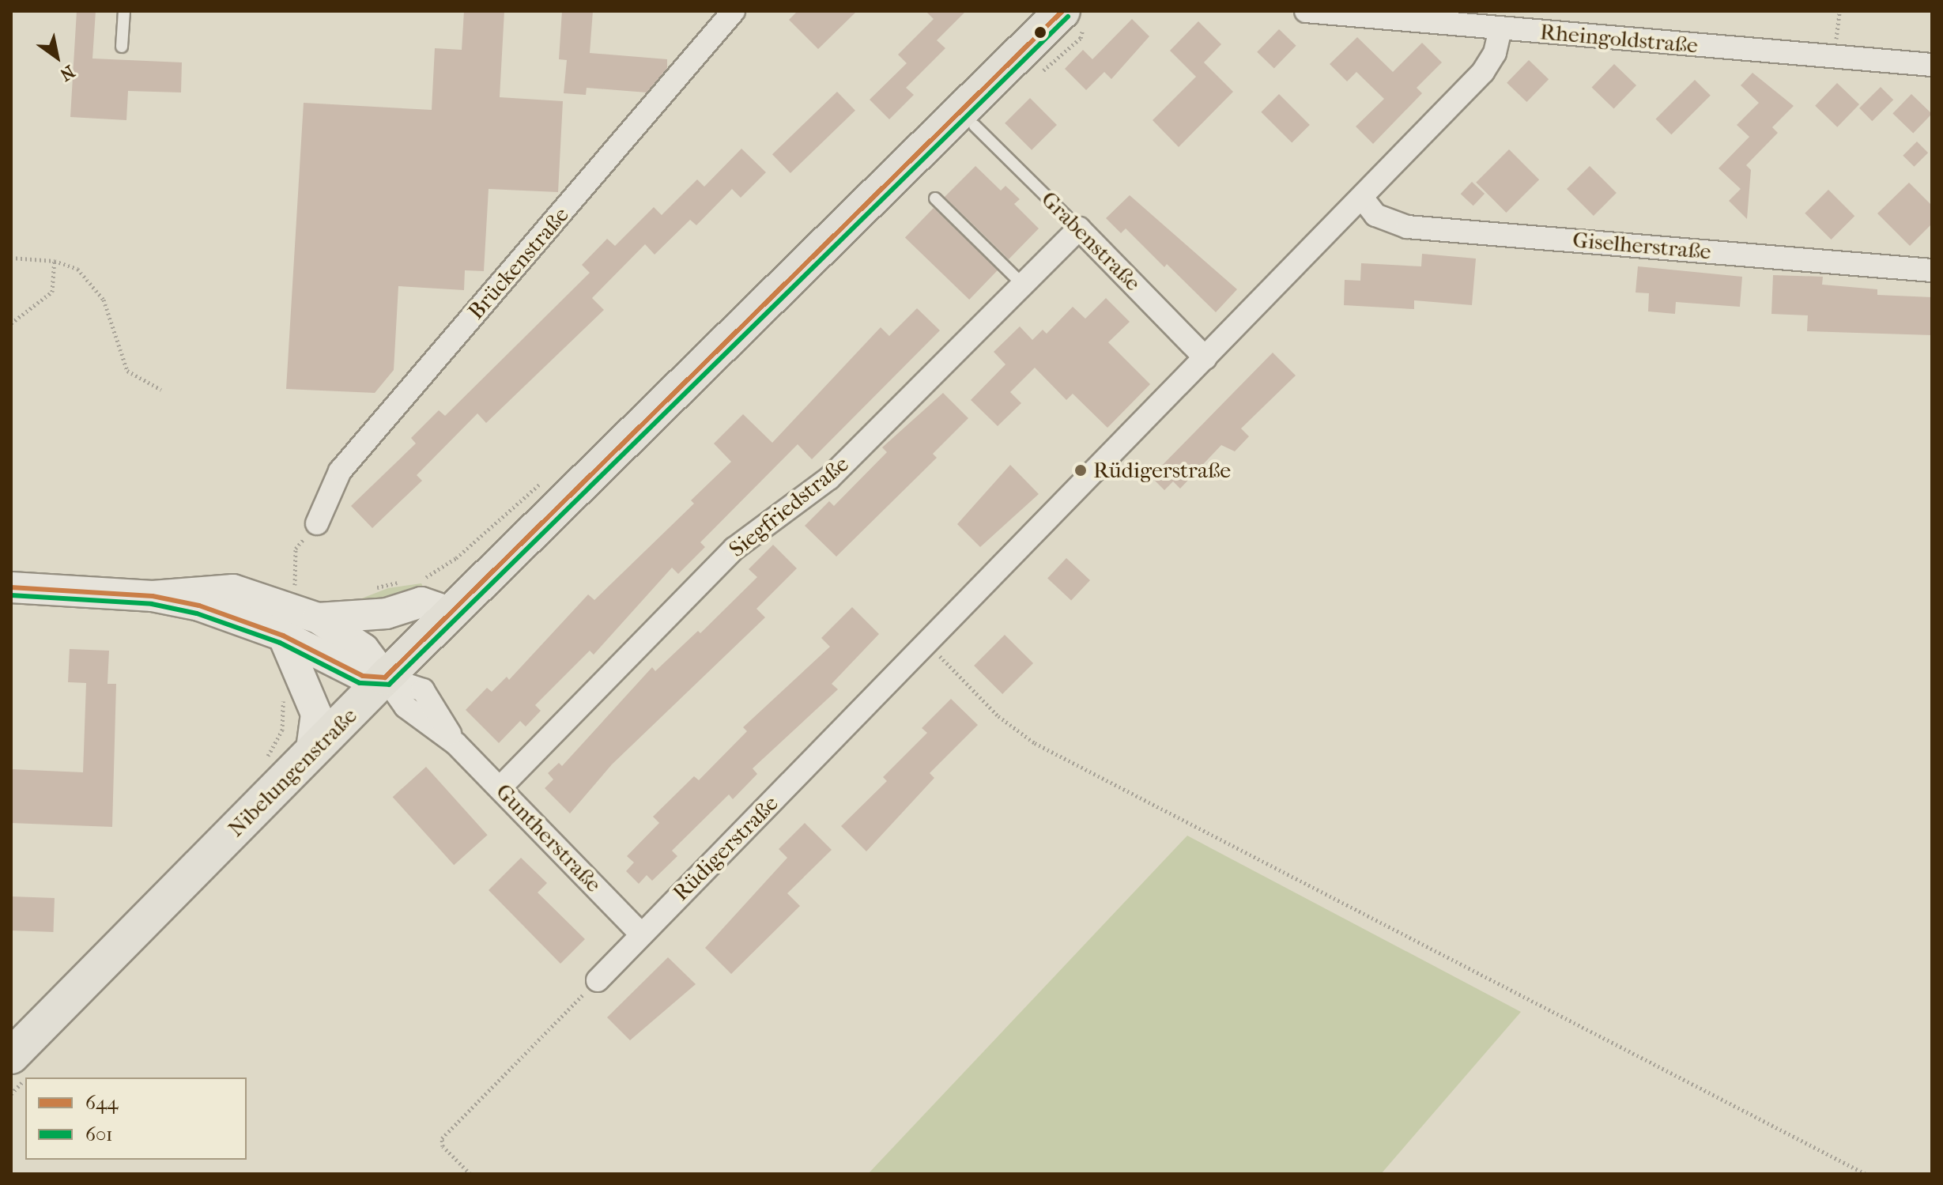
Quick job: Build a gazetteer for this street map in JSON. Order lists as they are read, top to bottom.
{
  "streets": {
    "main road": ["Nibelungenstraße"],
    "street": [
      "Rheingoldstraße",
      "Grabenstraße",
      "Giselherstraße",
      "Brückenstraße",
      "Siegfriedstraße",
      "Guntherstraße",
      "Rüdigerstraße"
    ]
  },
  "crossings": [
    ["Rheingoldstraße", "Rüdigerstraße"],
    ["Grabenstraße", "Siegfriedstraße"],
    ["Grabenstraße", "Rüdigerstraße"],
    ["Giselherstraße", "Rüdigerstraße"],
    ["Siegfriedstraße", "Guntherstraße"],
    ["Nibelungenstraße", "Guntherstraße"],
    ["Guntherstraße", "Rüdigerstraße"]
  ],
  "places": ["Rüdigerstraße"],
  "lines": ["transit line 644", "transit line 601"],
  "legend": ["644", "601"],
  "north": "bottom right"
}
